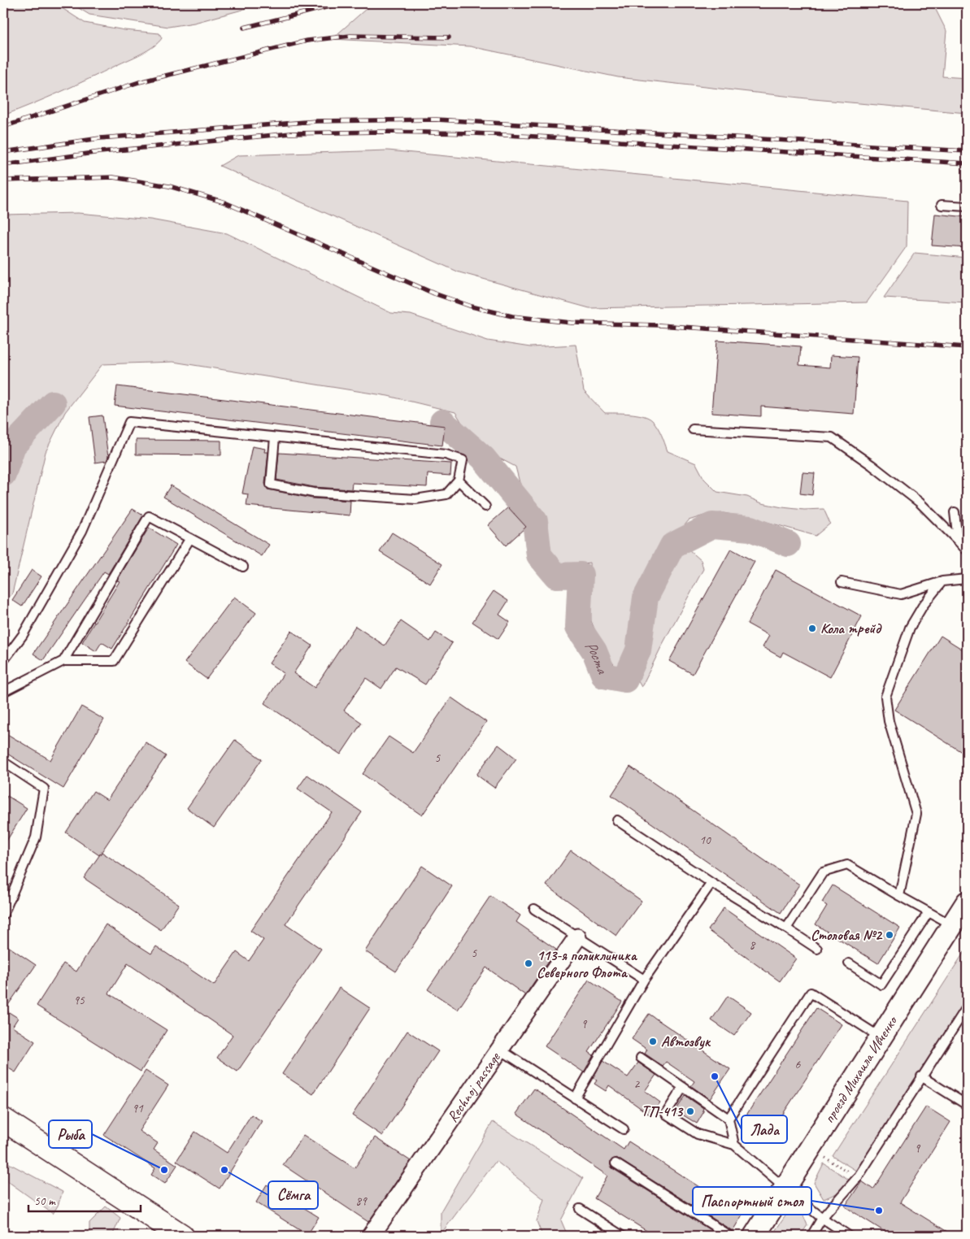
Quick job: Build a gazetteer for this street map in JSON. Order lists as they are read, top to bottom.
{
  "streets": {
    "street": ["проезд Михаила Ивченко", "Rechnoj passage"]
  },
  "water": ["Роста"],
  "places": [
    "Кола трейд",
    "Столовая №2",
    "113-я поликлиника Северного Флота",
    "Автозвук",
    "Лада",
    "ТП-413",
    "Рыба",
    "Сёмга",
    "Паспортный стол"
  ],
  "house_numbers": [
    "5",
    "10",
    "8",
    "5",
    "95",
    "9",
    "6",
    "2",
    "91",
    "9",
    "89"
  ],
  "scale_bar": "50 m"
}
